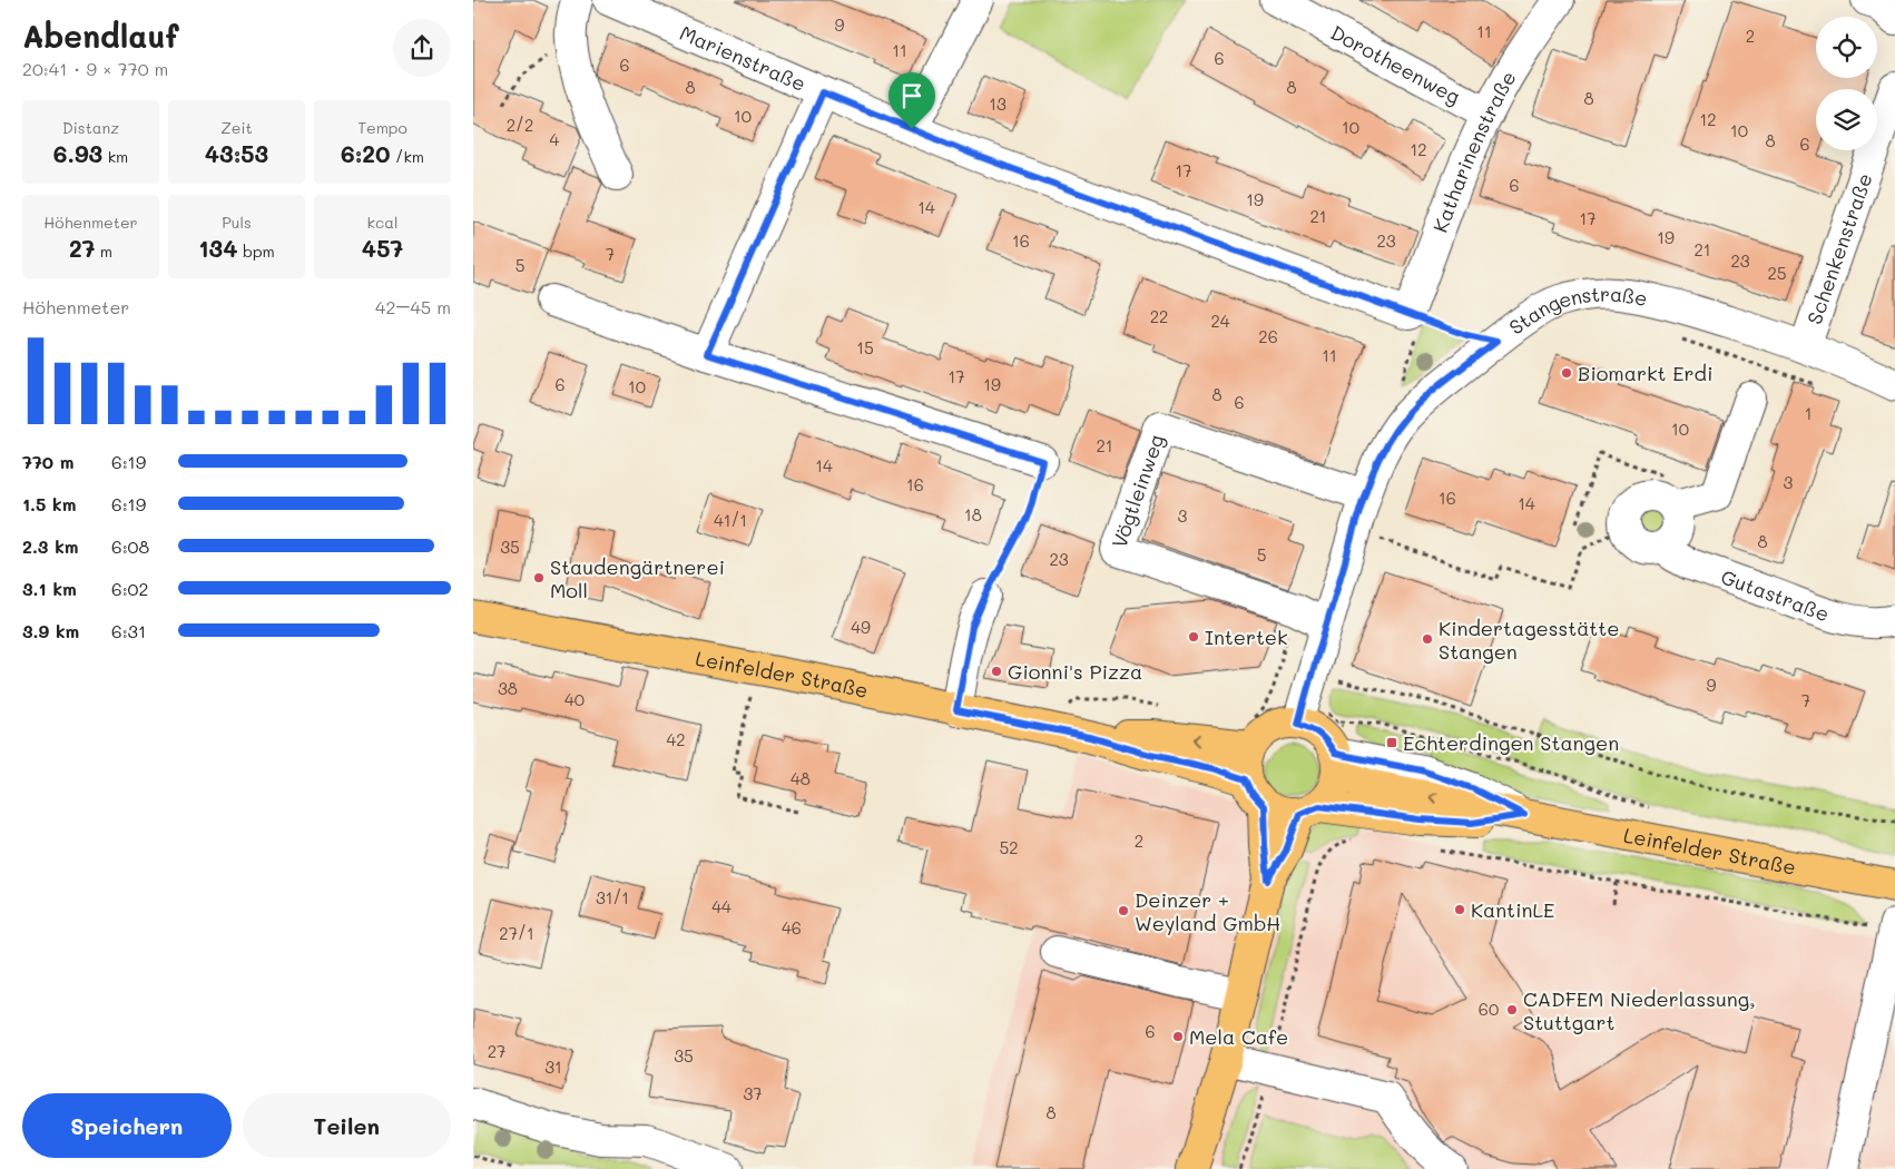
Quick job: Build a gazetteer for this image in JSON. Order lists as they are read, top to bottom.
{
  "streets": {
    "main road": ["Leinfelder Straße"],
    "street": [
      "Marienstraße",
      "Dorotheenweg",
      "Katharinenstraße",
      "Schenkenstraße",
      "Stangenstraße",
      "Vögtleinweg",
      "Gutastraße"
    ]
  },
  "crossings": [
    ["Marienstraße", "Katharinenstraße"],
    ["Dorotheenweg", "Katharinenstraße"],
    ["Schenkenstraße", "Stangenstraße"],
    ["Stangenstraße", "Vögtleinweg"],
    ["Stangenstraße", "Leinfelder Straße"]
  ],
  "places": {
    "other": [
      "Biomarkt Erdi",
      "Staudengärtnerei Moll",
      "Intertek",
      "Kindertagesstätte Stangen",
      "Gionni's Pizza",
      "KantinLE",
      "Deinzer + Weyland GmbH",
      "CADFEM Niederlassung, Stuttgart",
      "Mela Cafe"
    ],
    "transit": ["Echterdingen Stangen"]
  },
  "house_numbers": [
    "9",
    "11",
    "2",
    "11",
    "6",
    "6",
    "8",
    "8",
    "8",
    "13",
    "10",
    "12",
    "2/2",
    "10",
    "10",
    "4",
    "8",
    "6",
    "12",
    "17",
    "6",
    "19",
    "14",
    "21",
    "17",
    "19",
    "16",
    "23",
    "21",
    "7",
    "23",
    "5",
    "25",
    "22",
    "24",
    "26",
    "15",
    "11",
    "17",
    "6",
    "19",
    "10",
    "8",
    "6",
    "1",
    "10",
    "21",
    "14",
    "3",
    "16",
    "16",
    "14",
    "18",
    "3",
    "41/1",
    "8",
    "35",
    "5",
    "23",
    "49",
    "9",
    "38",
    "40",
    "7",
    "42",
    "48",
    "2",
    "52",
    "31/1",
    "44",
    "46",
    "27/1",
    "60",
    "6",
    "27",
    "35",
    "31",
    "37",
    "8"
  ],
  "page": {
    "heading": ["Abendlauf", "20:41 · 9 × 770 m"],
    "stats": [
      ["Distanz", "6.93 km"],
      ["Zeit", "43:53"],
      ["Tempo", "6:20 /km"],
      ["Höhenmeter", "27 m"],
      ["Puls", "134 bpm"],
      ["kcal", "457"]
    ],
    "chart": ["Höhenmeter", "42–45 m"],
    "list": [
      {
        "name": "770 m",
        "note": "6:19"
      },
      {
        "name": "1.5 km",
        "note": "6:19"
      },
      {
        "name": "2.3 km",
        "note": "6:08"
      },
      {
        "name": "3.1 km",
        "note": "6:02"
      },
      {
        "name": "3.9 km",
        "note": "6:31"
      }
    ],
    "buttons": ["Speichern", "Teilen"]
  }
}
